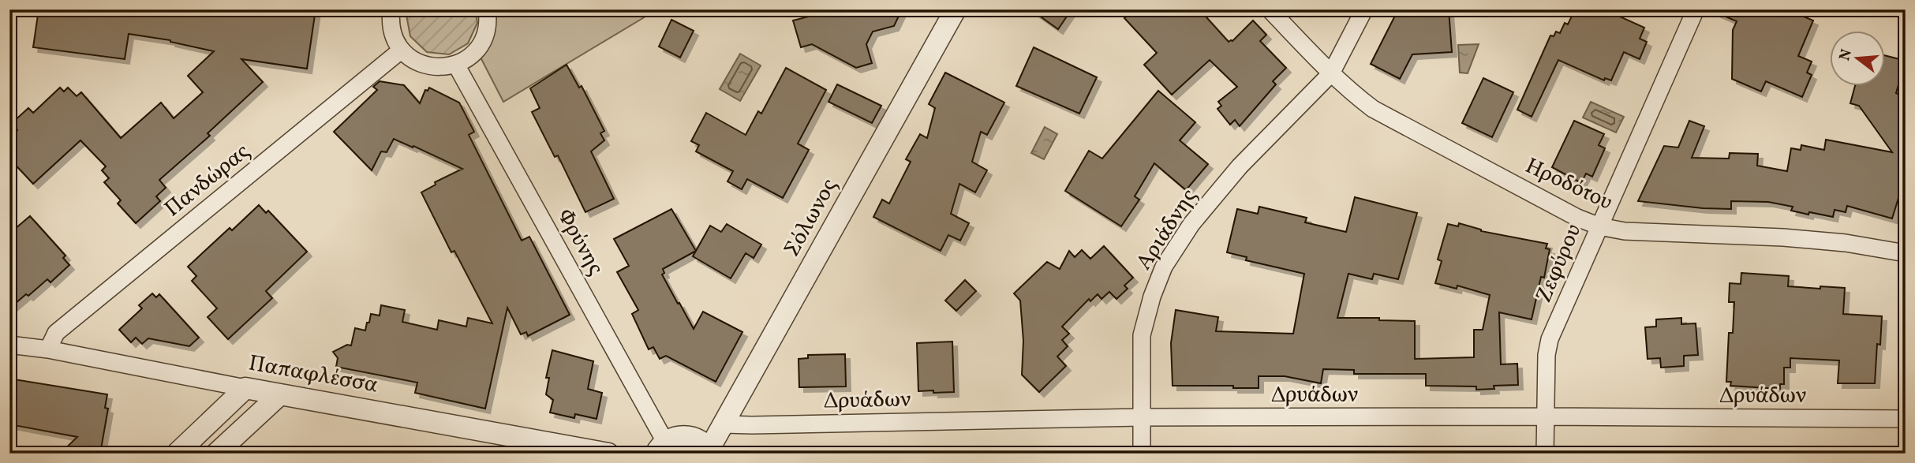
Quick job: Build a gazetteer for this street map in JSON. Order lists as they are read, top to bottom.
{
  "streets": {
    "street": [
      "Πανδώρας",
      "Ηροδότου",
      "Σόλωνος",
      "Αριάδνης",
      "Φρύνης",
      "Ζεφύρου",
      "Παπαφλέσσα",
      "Δρυάδων"
    ]
  },
  "crossings": [
    ["Πανδώρας", "Παπαφλέσσα"],
    ["Ηροδότου", "Αριάδνης"],
    ["Ηροδότου", "Ζεφύρου"],
    ["Σόλωνος", "Δρυάδων"],
    ["Αριάδνης", "Δρυάδων"],
    ["Ζεφύρου", "Δρυάδων"]
  ],
  "north": "left"
}
